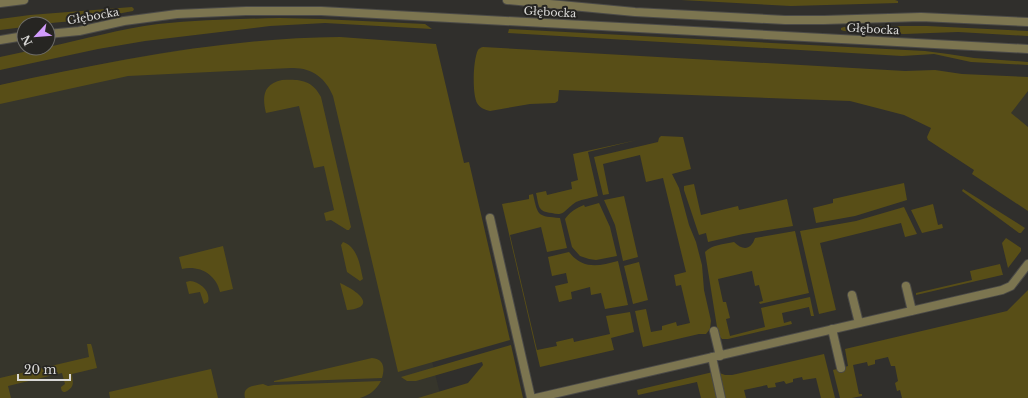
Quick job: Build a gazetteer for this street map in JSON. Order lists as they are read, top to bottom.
{
  "streets": {
    "street": ["Głębocka"]
  },
  "scale_bar": "20 m",
  "north": "bottom left"
}
